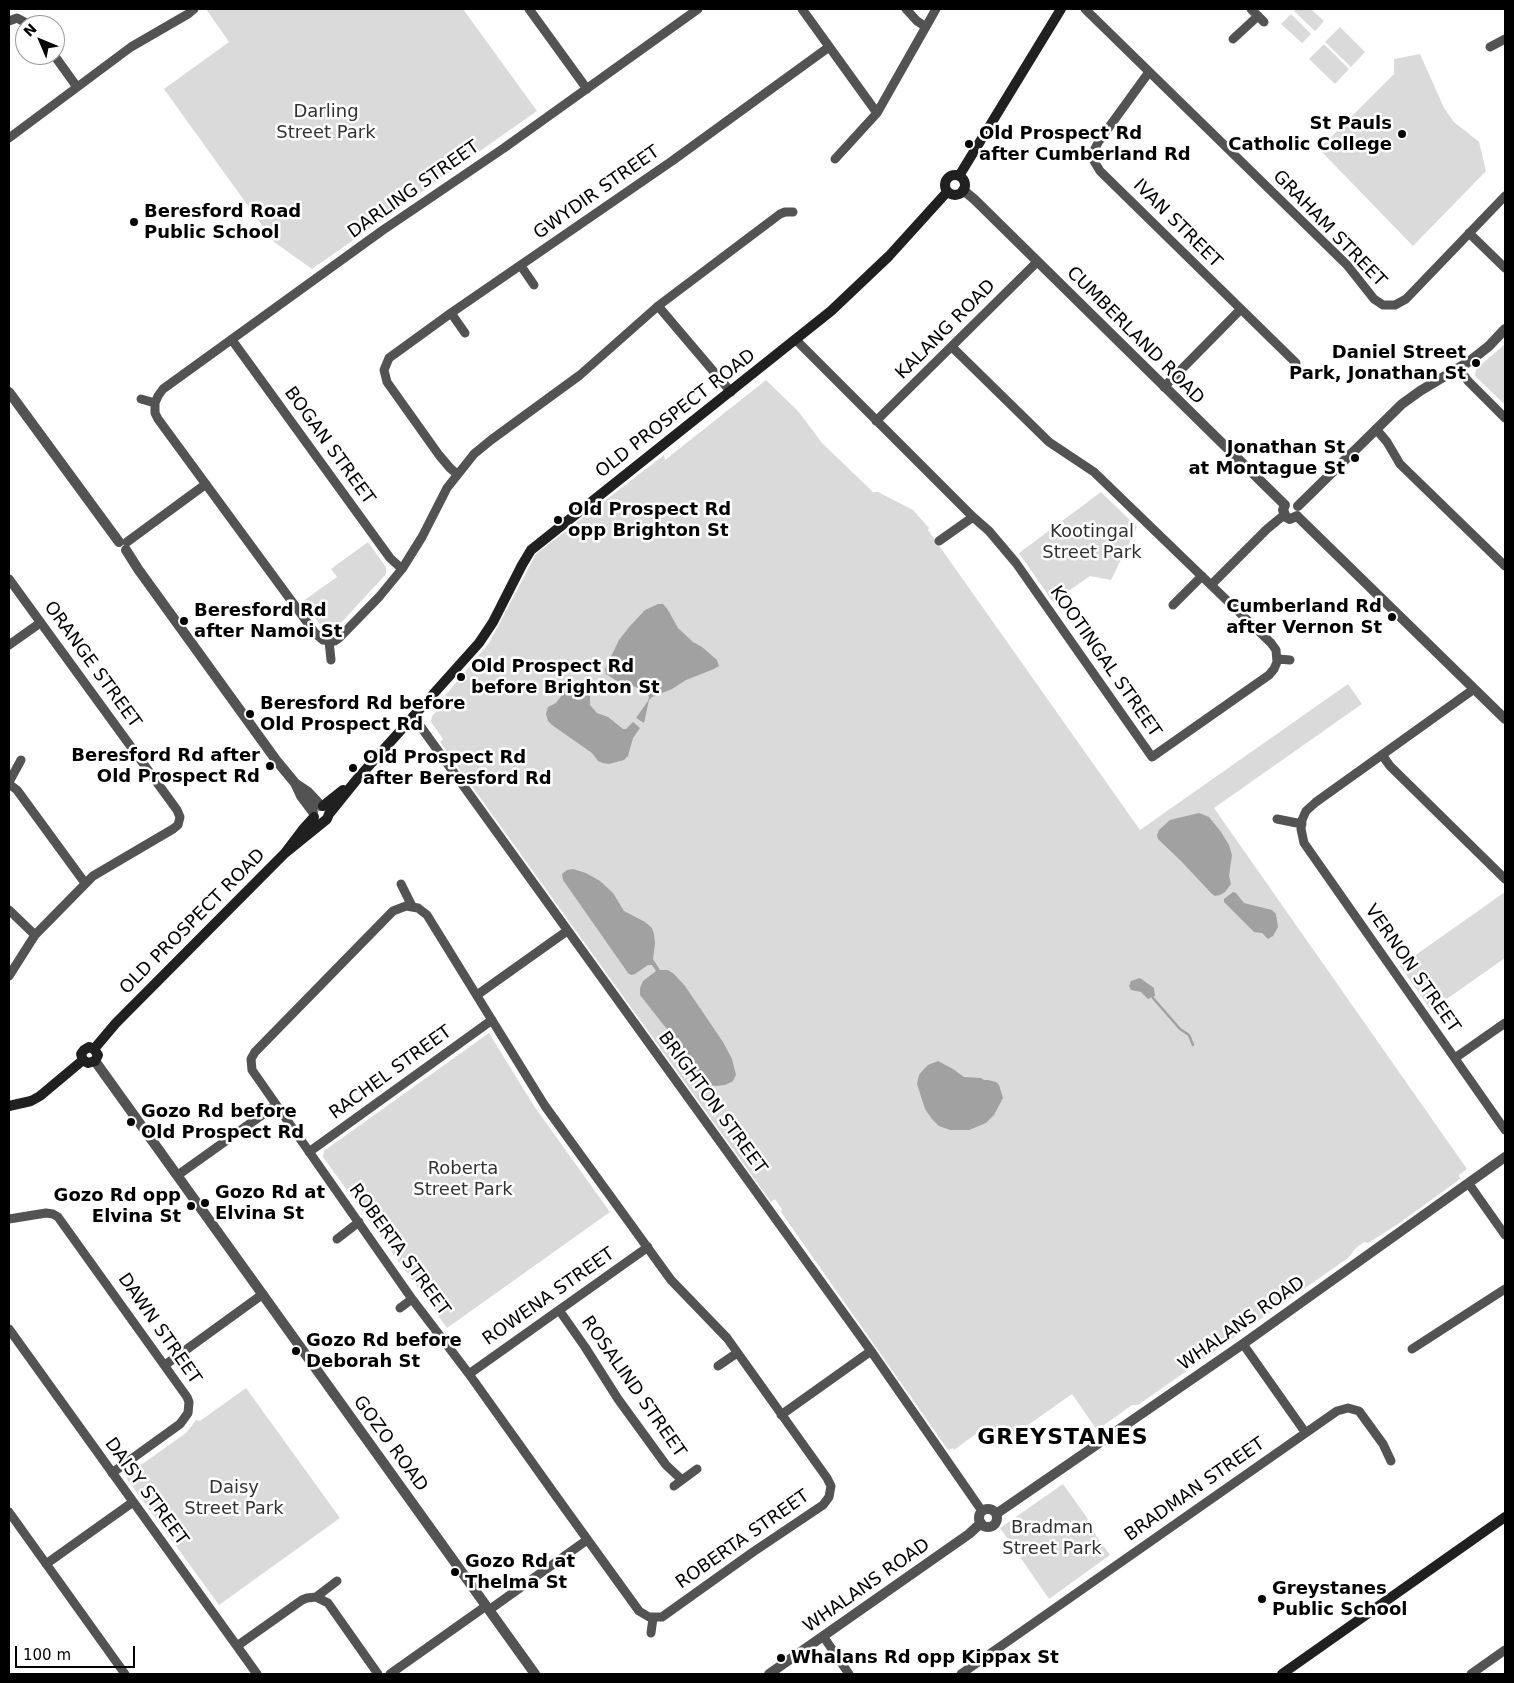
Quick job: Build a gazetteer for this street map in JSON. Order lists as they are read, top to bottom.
{
  "streets": {
    "main road": ["OLD PROSPECT ROAD"],
    "street": [
      "DARLING STREET",
      "GWYDIR STREET",
      "IVAN STREET",
      "GRAHAM STREET",
      "KALANG ROAD",
      "CUMBERLAND ROAD",
      "BOGAN STREET",
      "KOOTINGAL STREET",
      "ORANGE STREET",
      "VERNON STREET",
      "RACHEL STREET",
      "BRIGHTON STREET",
      "ROBERTA STREET",
      "ROWENA STREET",
      "WHALANS ROAD",
      "DAWN STREET",
      "ROSALIND STREET",
      "GOZO ROAD",
      "BRADMAN STREET",
      "DAISY STREET"
    ]
  },
  "crossings": [
    ["DARLING STREET", "BOGAN STREET"],
    ["IVAN STREET", "GRAHAM STREET"],
    ["KALANG ROAD", "CUMBERLAND ROAD"],
    ["KALANG ROAD", "KOOTINGAL STREET"],
    ["CUMBERLAND ROAD", "OLD PROSPECT ROAD"],
    ["OLD PROSPECT ROAD", "KOOTINGAL STREET"],
    ["OLD PROSPECT ROAD", "BRIGHTON STREET"],
    ["OLD PROSPECT ROAD", "GOZO ROAD"],
    ["RACHEL STREET", "ROBERTA STREET"],
    ["BRIGHTON STREET", "WHALANS ROAD"],
    ["ROBERTA STREET", "ROWENA STREET"],
    ["ROWENA STREET", "ROSALIND STREET"],
    ["DAWN STREET", "DAISY STREET"]
  ],
  "districts": ["GREYSTANES"],
  "parks": [
    "Darling Street Park",
    "Kootingal Street Park",
    "Roberta Street Park",
    "Daisy Street Park",
    "Bradman Street Park"
  ],
  "places": [
    "St Pauls Catholic College",
    "Old Prospect Rd after Cumberland Rd",
    "Beresford Road Public School",
    "Daniel Street Park, Jonathan St",
    "Jonathan St at Montague St",
    "Old Prospect Rd opp Brighton St",
    "Cumberland Rd after Vernon St",
    "Beresford Rd after Namoi St",
    "Old Prospect Rd before Brighton St",
    "Beresford Rd before Old Prospect Rd",
    "Beresford Rd after Old Prospect Rd",
    "Old Prospect Rd after Beresford Rd",
    "Gozo Rd before Old Prospect Rd",
    "Gozo Rd at Elvina St",
    "Gozo Rd opp Elvina St",
    "Gozo Rd before Deborah St",
    "Gozo Rd at Thelma St",
    "Greystanes Public School",
    "Whalans Rd opp Kippax St"
  ],
  "scale_bar": "100 m",
  "north": "top left"
}
